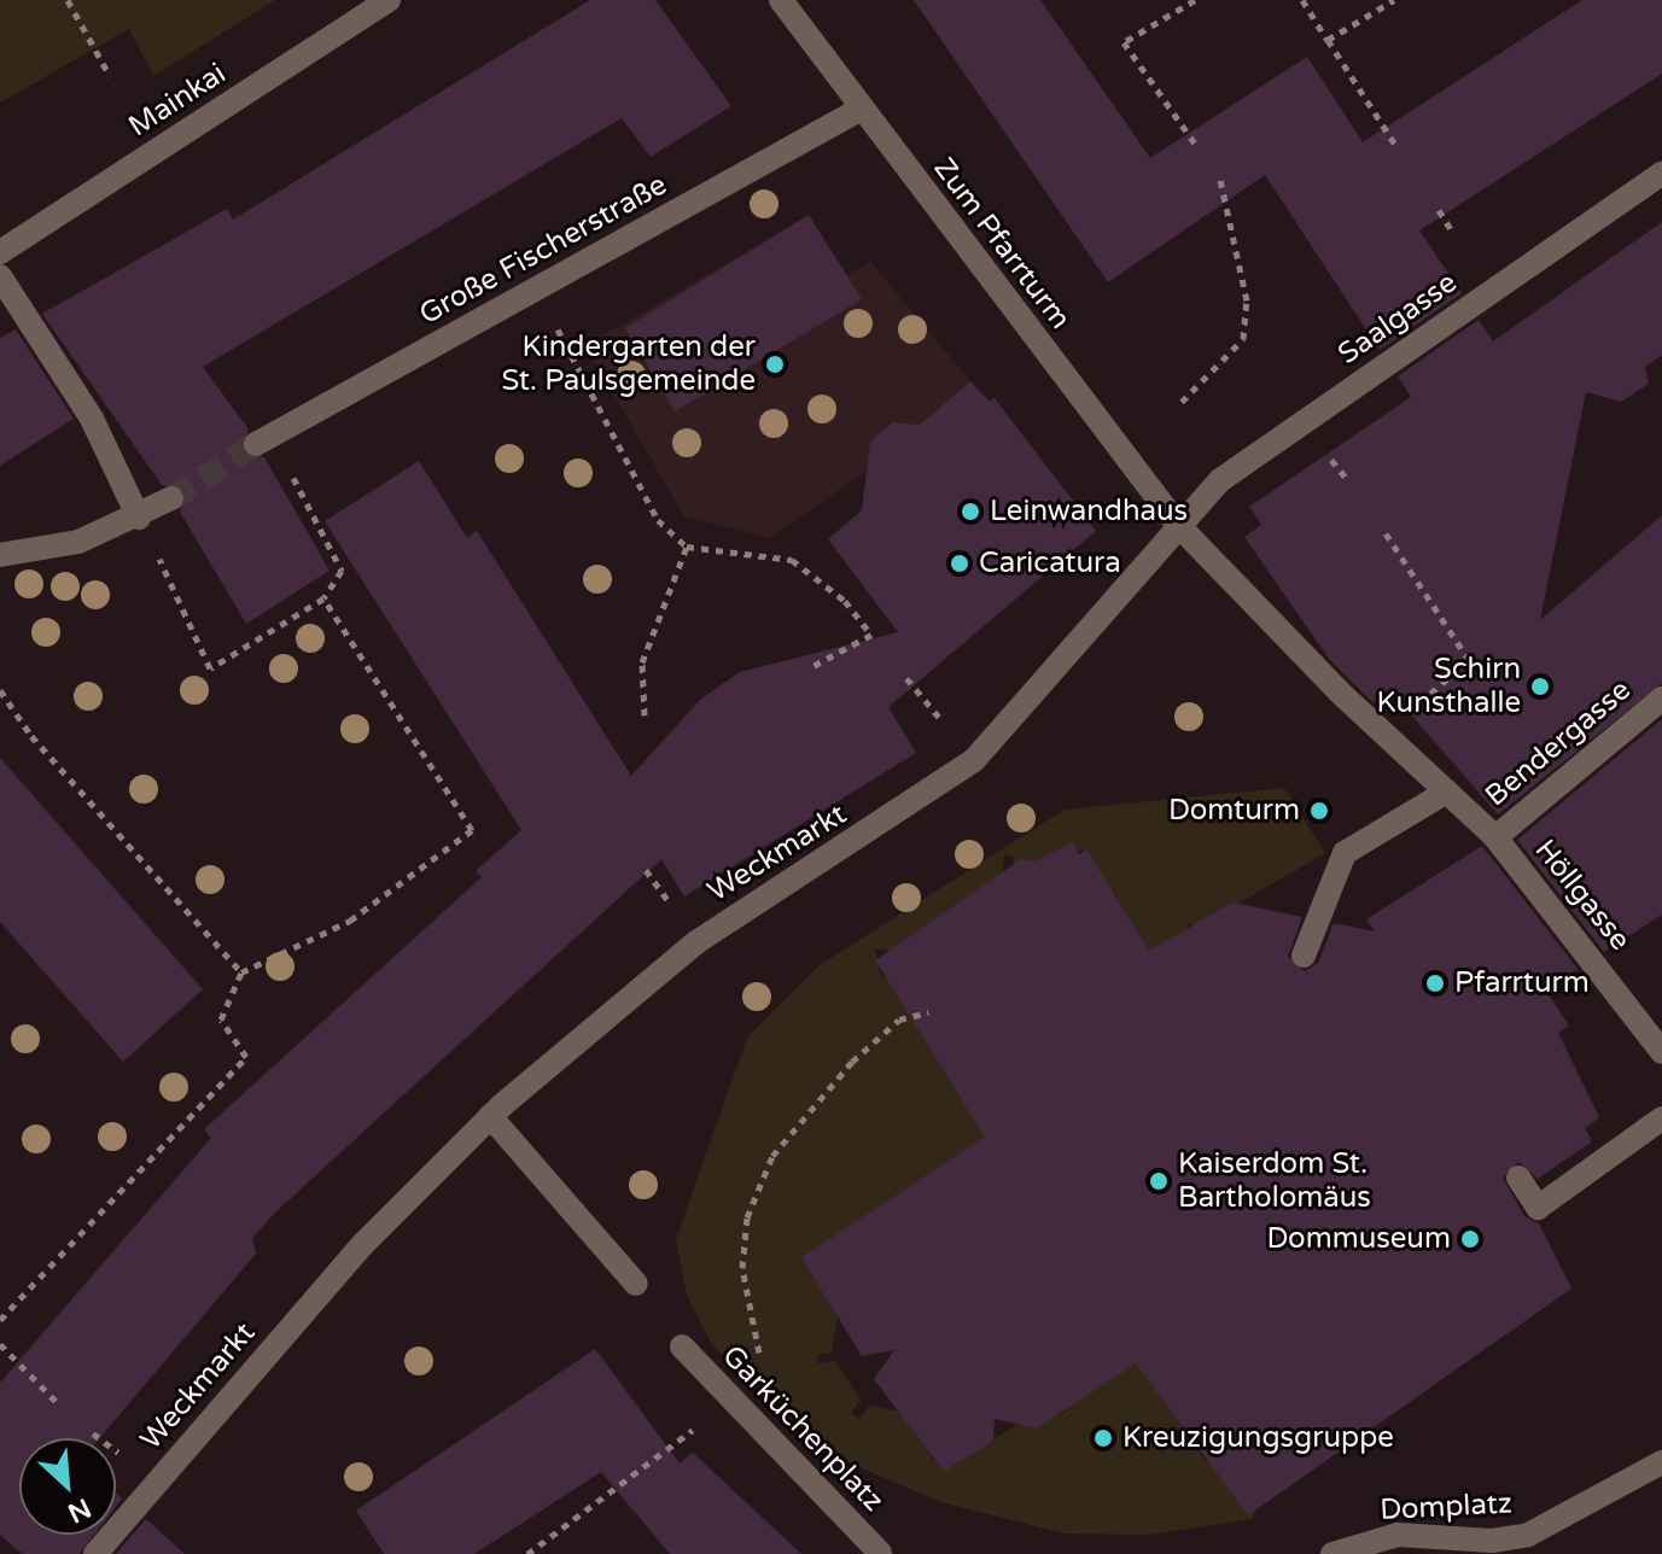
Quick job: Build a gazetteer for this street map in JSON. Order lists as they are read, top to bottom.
{
  "streets": {
    "street": [
      "Mainkai",
      "Zum Pfarrturm",
      "Große Fischerstraße",
      "Saalgasse",
      "Bendergasse",
      "Weckmarkt",
      "Höllgasse",
      "Garküchenplatz",
      "Domplatz"
    ]
  },
  "crossings": [
    ["Zum Pfarrturm", "Große Fischerstraße"],
    ["Zum Pfarrturm", "Saalgasse"],
    ["Zum Pfarrturm", "Weckmarkt"],
    ["Saalgasse", "Weckmarkt"],
    ["Bendergasse", "Höllgasse"]
  ],
  "places": [
    "Kindergarten der St. Paulsgemeinde",
    "Leinwandhaus",
    "Caricatura",
    "Schirn Kunsthalle",
    "Domturm",
    "Pfarrturm",
    "Kaiserdom St. Bartholomäus",
    "Dommuseum",
    "Kreuzigungsgruppe"
  ],
  "north": "bottom right"
}
